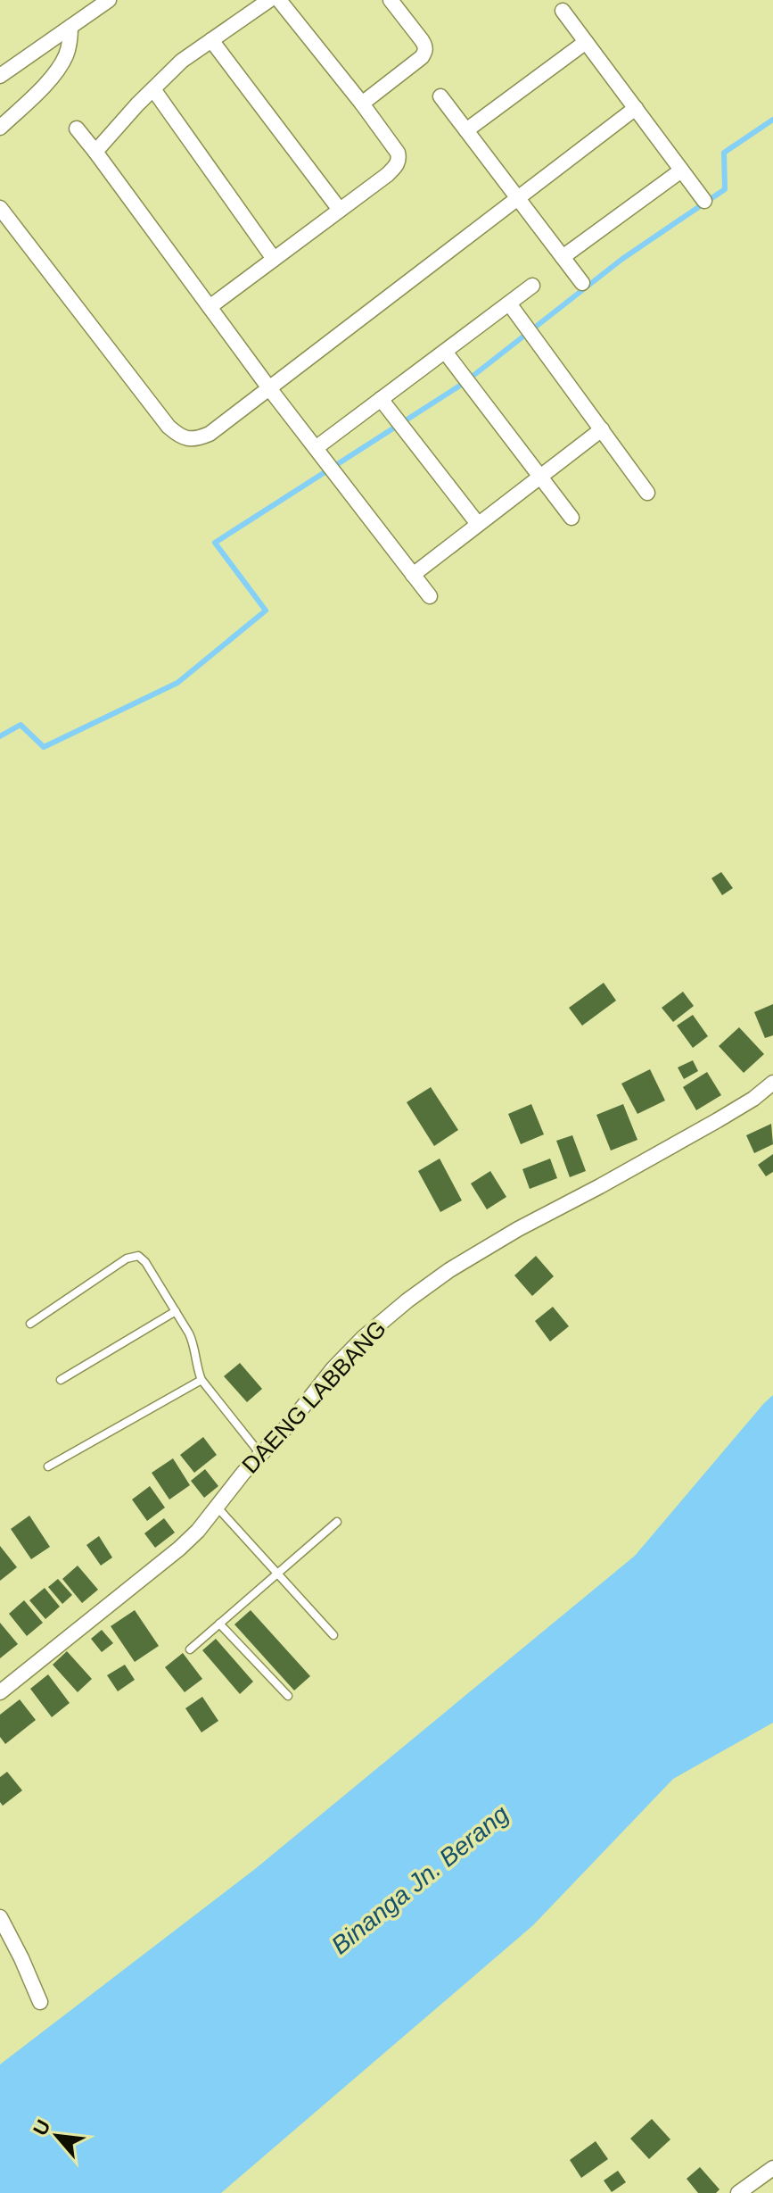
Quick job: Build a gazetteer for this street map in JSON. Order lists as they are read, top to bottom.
{
  "streets": {
    "street": ["DAENG LABBANG"]
  },
  "water": ["Binanga Jn. Berang"],
  "north": "top left"
}
